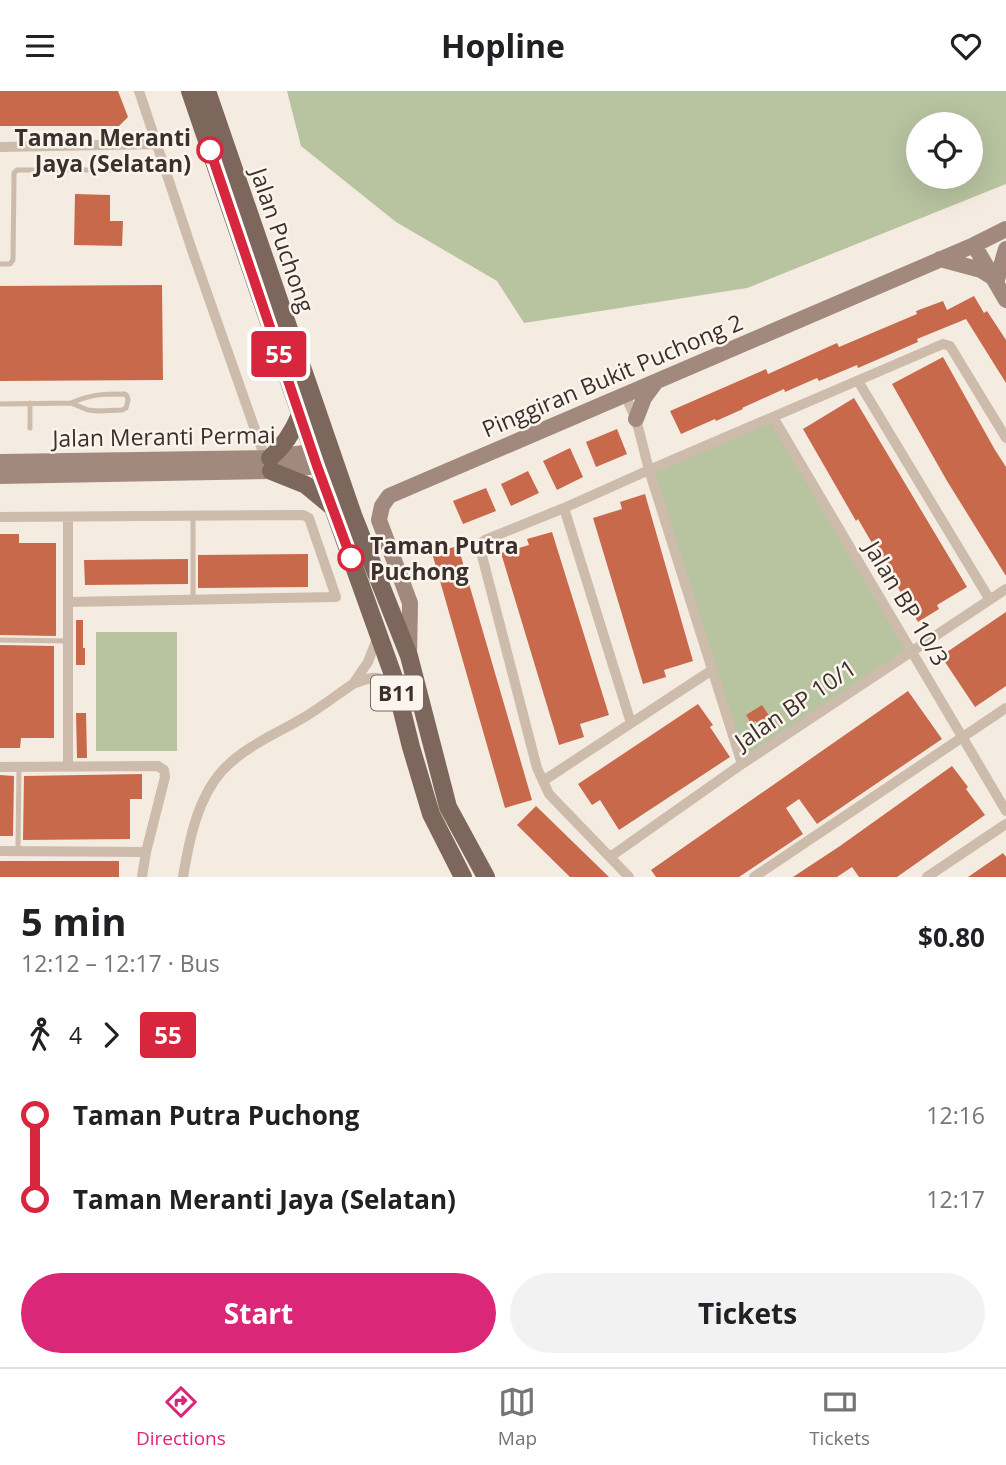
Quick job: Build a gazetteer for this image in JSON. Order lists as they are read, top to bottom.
{
  "streets": {
    "main road": ["Jalan Puchong", "B11"],
    "street": [
      "Pinggiran Bukit Puchong 2",
      "Jalan Meranti Permai",
      "Jalan BP 10/3",
      "Jalan BP 10/1"
    ]
  },
  "crossings": [
    ["Jalan Puchong", "Pinggiran Bukit Puchong 2"],
    ["Jalan Puchong", "Jalan Meranti Permai"],
    ["Jalan BP 10/3", "Jalan BP 10/1"]
  ],
  "places": ["Taman Meranti Jaya (Selatan)", "Taman Putra Puchong"],
  "lines": ["bus line 55"],
  "page": {
    "header": "Hopline",
    "on_map": "55",
    "heading": ["5 min", "12:12 – 12:17 · Bus", "$0.80"],
    "legs": ["4", "55"],
    "list": [
      {
        "name": "Taman Putra Puchong",
        "value": "12:16"
      },
      {
        "name": "Taman Meranti Jaya (Selatan)",
        "value": "12:17"
      }
    ],
    "buttons": ["Start", "Tickets"],
    "tabs": ["Directions", "Map", "Tickets"]
  }
}
